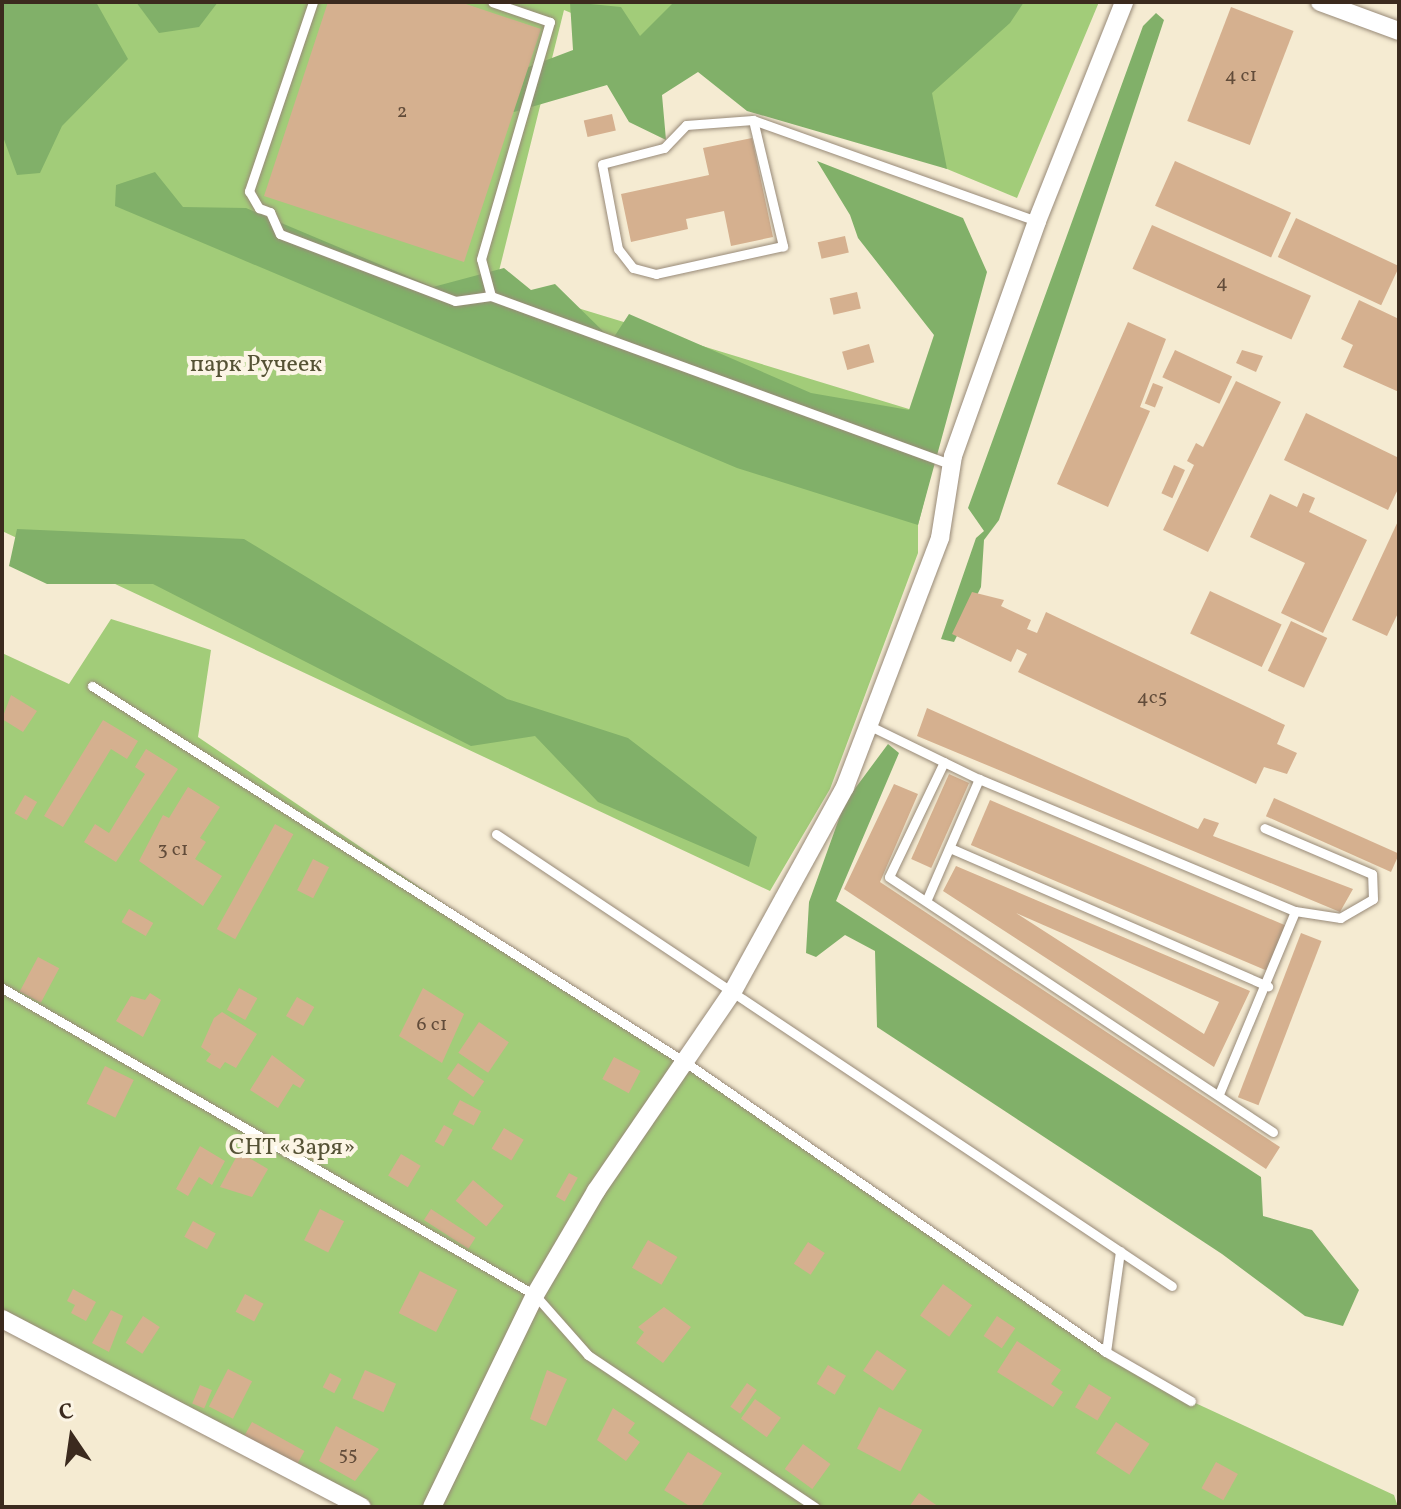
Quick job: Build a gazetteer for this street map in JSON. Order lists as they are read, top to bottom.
{
  "parks": ["парк Ручеек", "СНТ «Заря»"],
  "house_numbers": [
    "4 с1",
    "2",
    "4",
    "4с5",
    "3 с1",
    "6 с1",
    "55"
  ],
  "north": "top"
}
